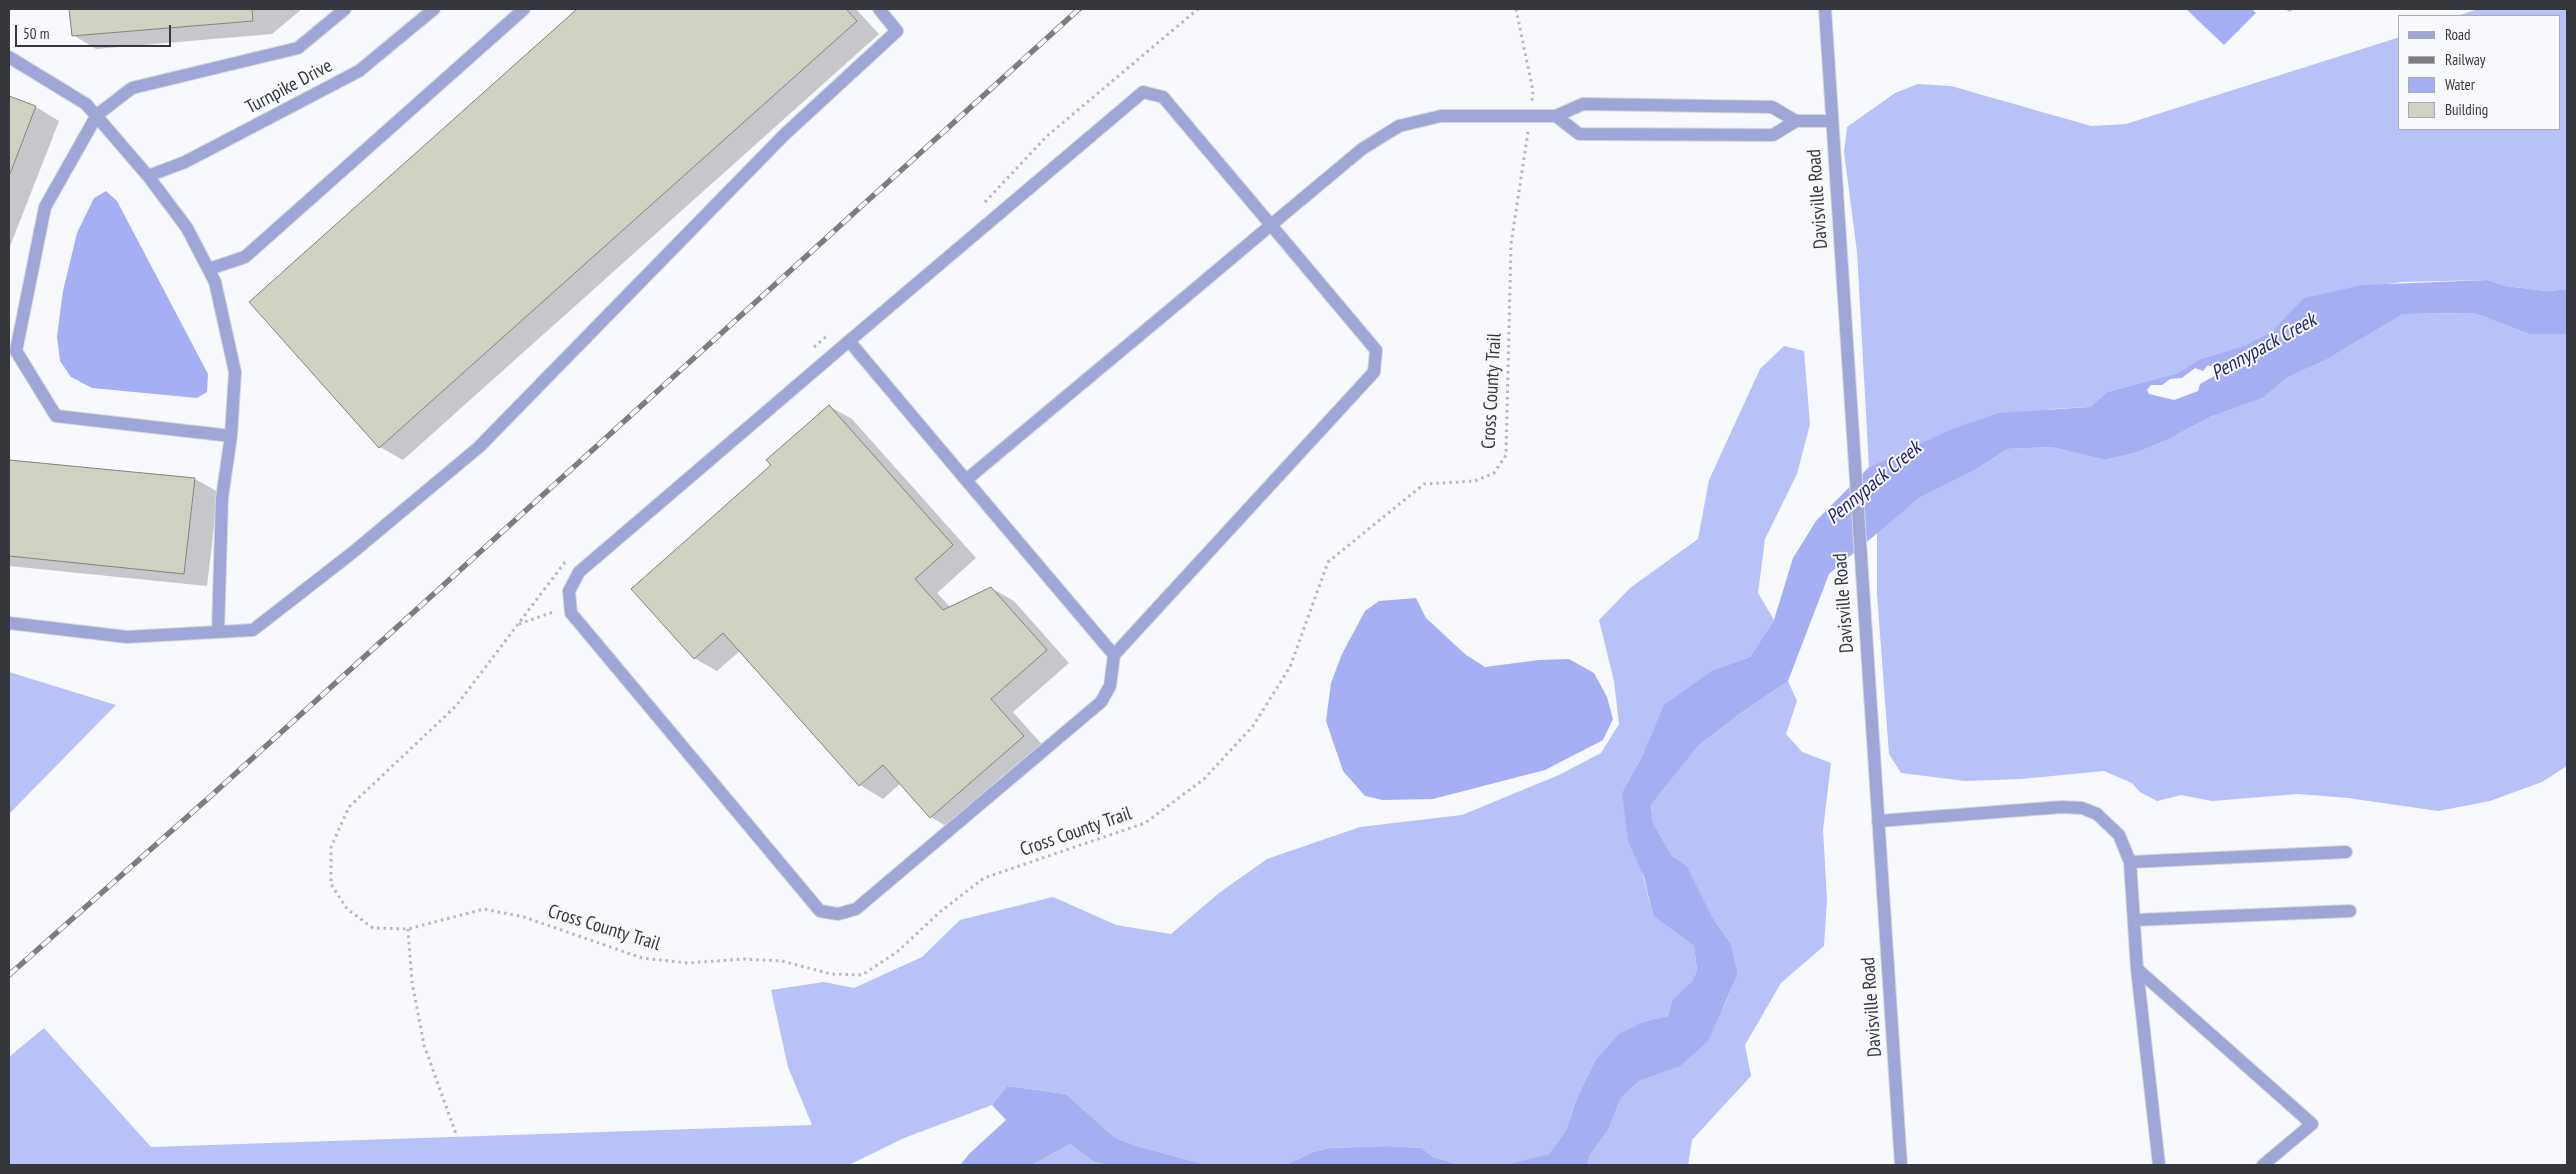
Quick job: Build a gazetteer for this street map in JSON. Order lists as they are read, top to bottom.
{
  "streets": {
    "street": ["Turnpike Drive", "Davisville Road"],
    "path": ["Cross County Trail"]
  },
  "water": ["Pennypack Creek"],
  "legend": [
    "Road",
    "Railway",
    "Water",
    "Building"
  ],
  "scale_bar": "50 m"
}
